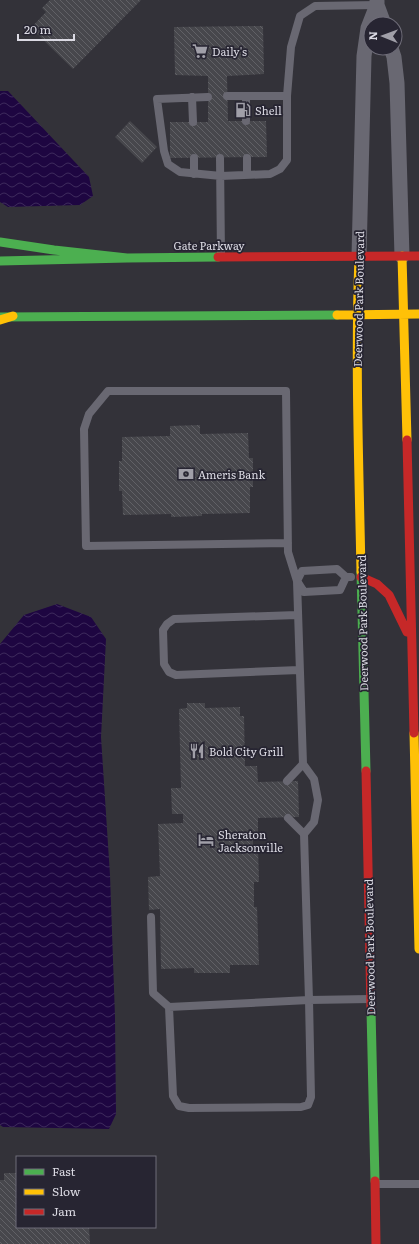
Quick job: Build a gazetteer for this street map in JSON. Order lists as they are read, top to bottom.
{
  "streets": {
    "main road": ["Gate Parkway", "Deerwood Park Boulevard"]
  },
  "crossings": [
    ["Gate Parkway", "Deerwood Park Boulevard"]
  ],
  "places": {
    "supermarket": ["Daily's"],
    "fuel station": ["Shell"],
    "bank": ["Ameris Bank"],
    "restaurant": ["Bold City Grill"],
    "hotel": ["Sheraton Jacksonville"]
  },
  "legend": ["Fast", "Slow", "Jam"],
  "scale_bar": "20 m",
  "north": "left"
}
